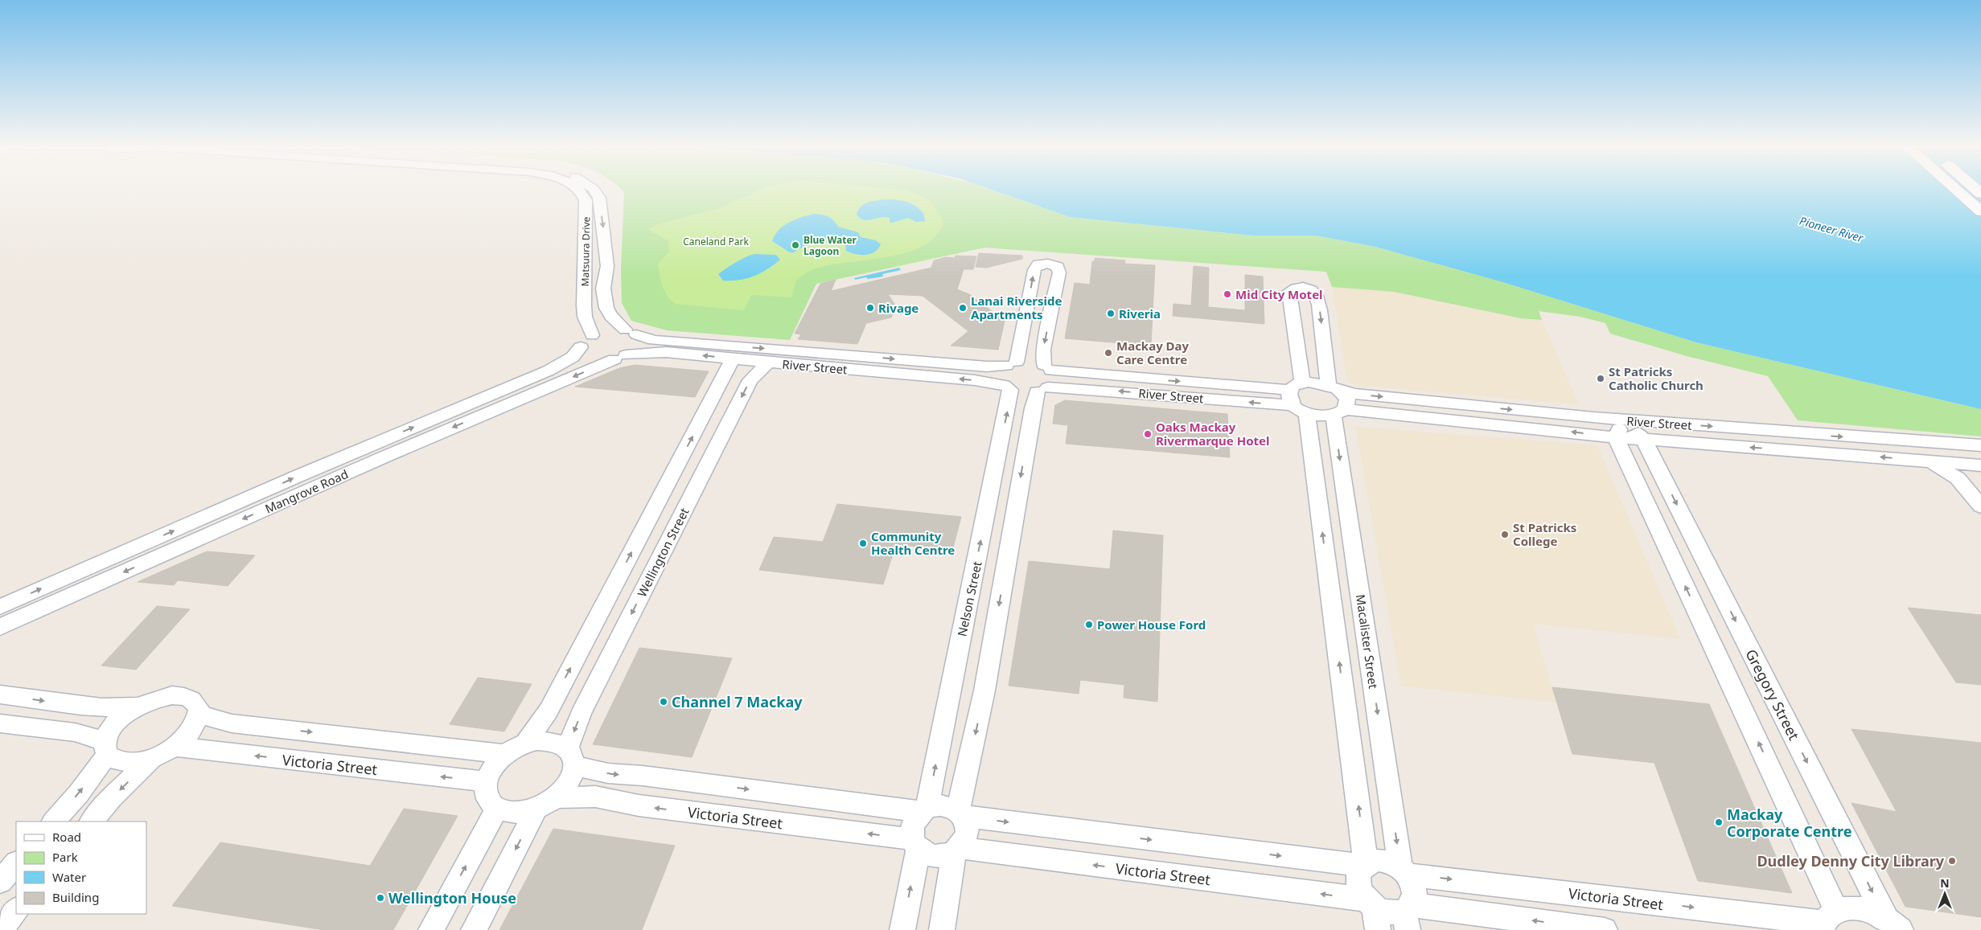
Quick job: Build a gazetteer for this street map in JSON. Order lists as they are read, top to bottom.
{
  "streets": {
    "street": [
      "Matsuura Drive",
      "River Street",
      "Mangrove Road",
      "Wellington Street",
      "Nelson Street",
      "Macalister Street",
      "Gregory Street",
      "Victoria Street"
    ]
  },
  "crossings": [
    ["Matsuura Drive", "River Street"],
    ["Matsuura Drive", "Mangrove Road"],
    ["River Street", "Mangrove Road"],
    ["River Street", "Wellington Street"],
    ["River Street", "Nelson Street"],
    ["River Street", "Macalister Street"],
    ["River Street", "Gregory Street"],
    ["Wellington Street", "Victoria Street"],
    ["Nelson Street", "Victoria Street"],
    ["Macalister Street", "Victoria Street"],
    ["Gregory Street", "Victoria Street"]
  ],
  "water": ["Pioneer River"],
  "parks": ["Caneland Park"],
  "places": [
    "Blue Water Lagoon",
    "Mid City Motel",
    "Rivage",
    "Lanai Riverside Apartments",
    "Riveria",
    "Mackay Day Care Centre",
    "St Patricks Catholic Church",
    "Oaks Mackay Rivermarque Hotel",
    "St Patricks College",
    "Community Health Centre",
    "Power House Ford",
    "Channel 7 Mackay",
    "Mackay Corporate Centre",
    "Dudley Denny City Library",
    "Wellington House"
  ],
  "legend": [
    "Road",
    "Park",
    "Water",
    "Building"
  ],
  "north": "top"
}
